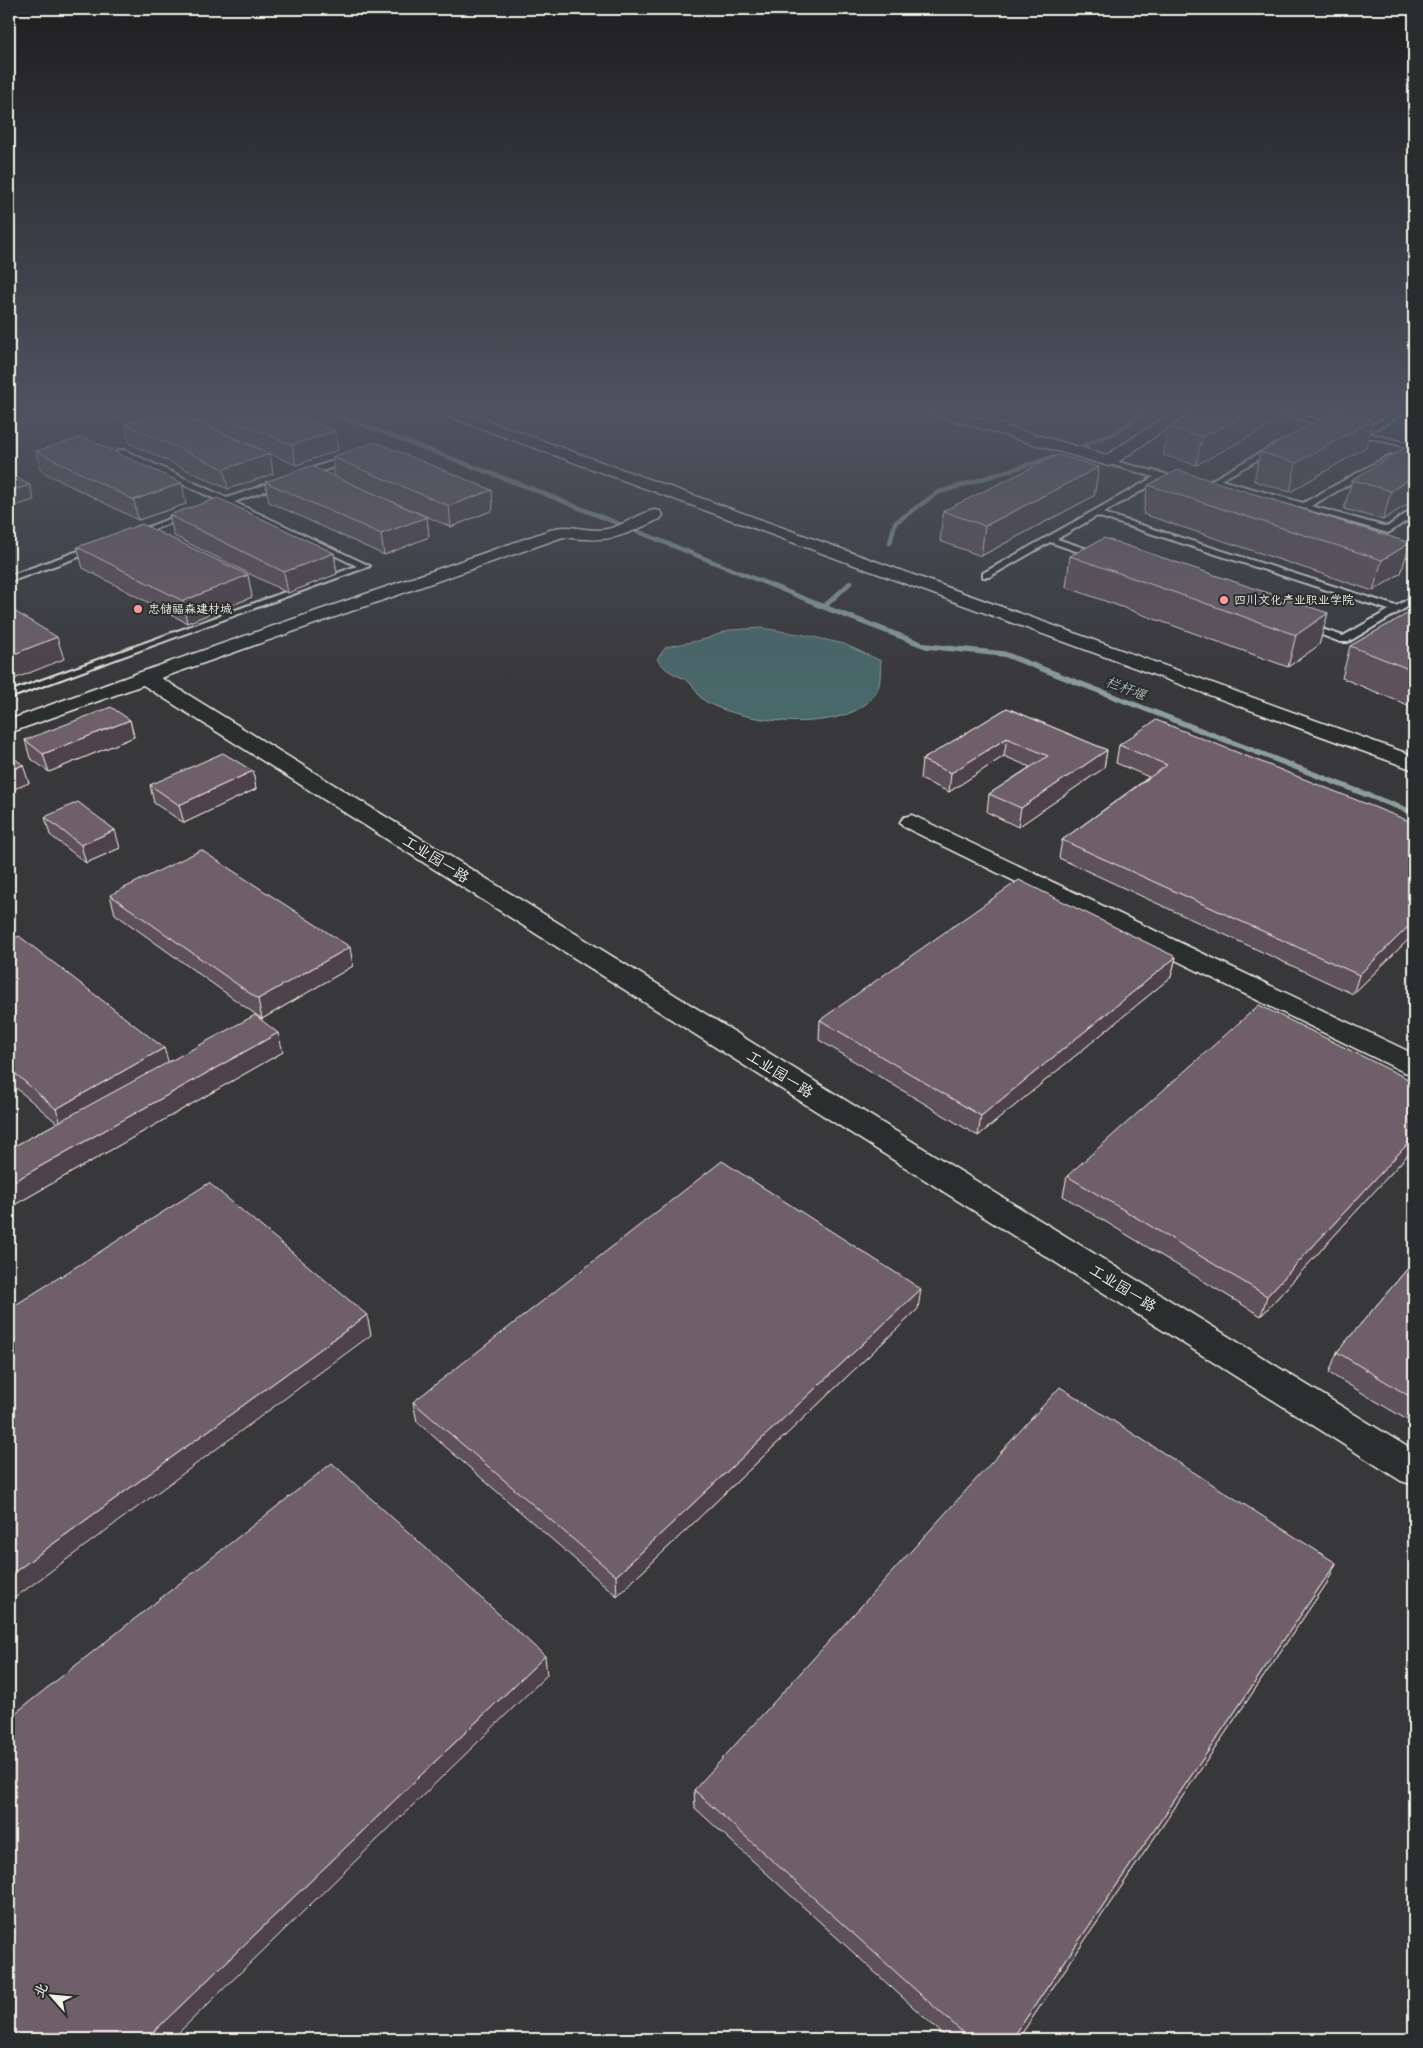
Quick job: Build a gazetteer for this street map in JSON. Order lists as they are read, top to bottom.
{
  "streets": {
    "street": ["工业园一路"]
  },
  "water": ["栏杆堰"],
  "places": ["四川文化产业职业学院", "忠储福森建材城"],
  "north": "top left"
}
